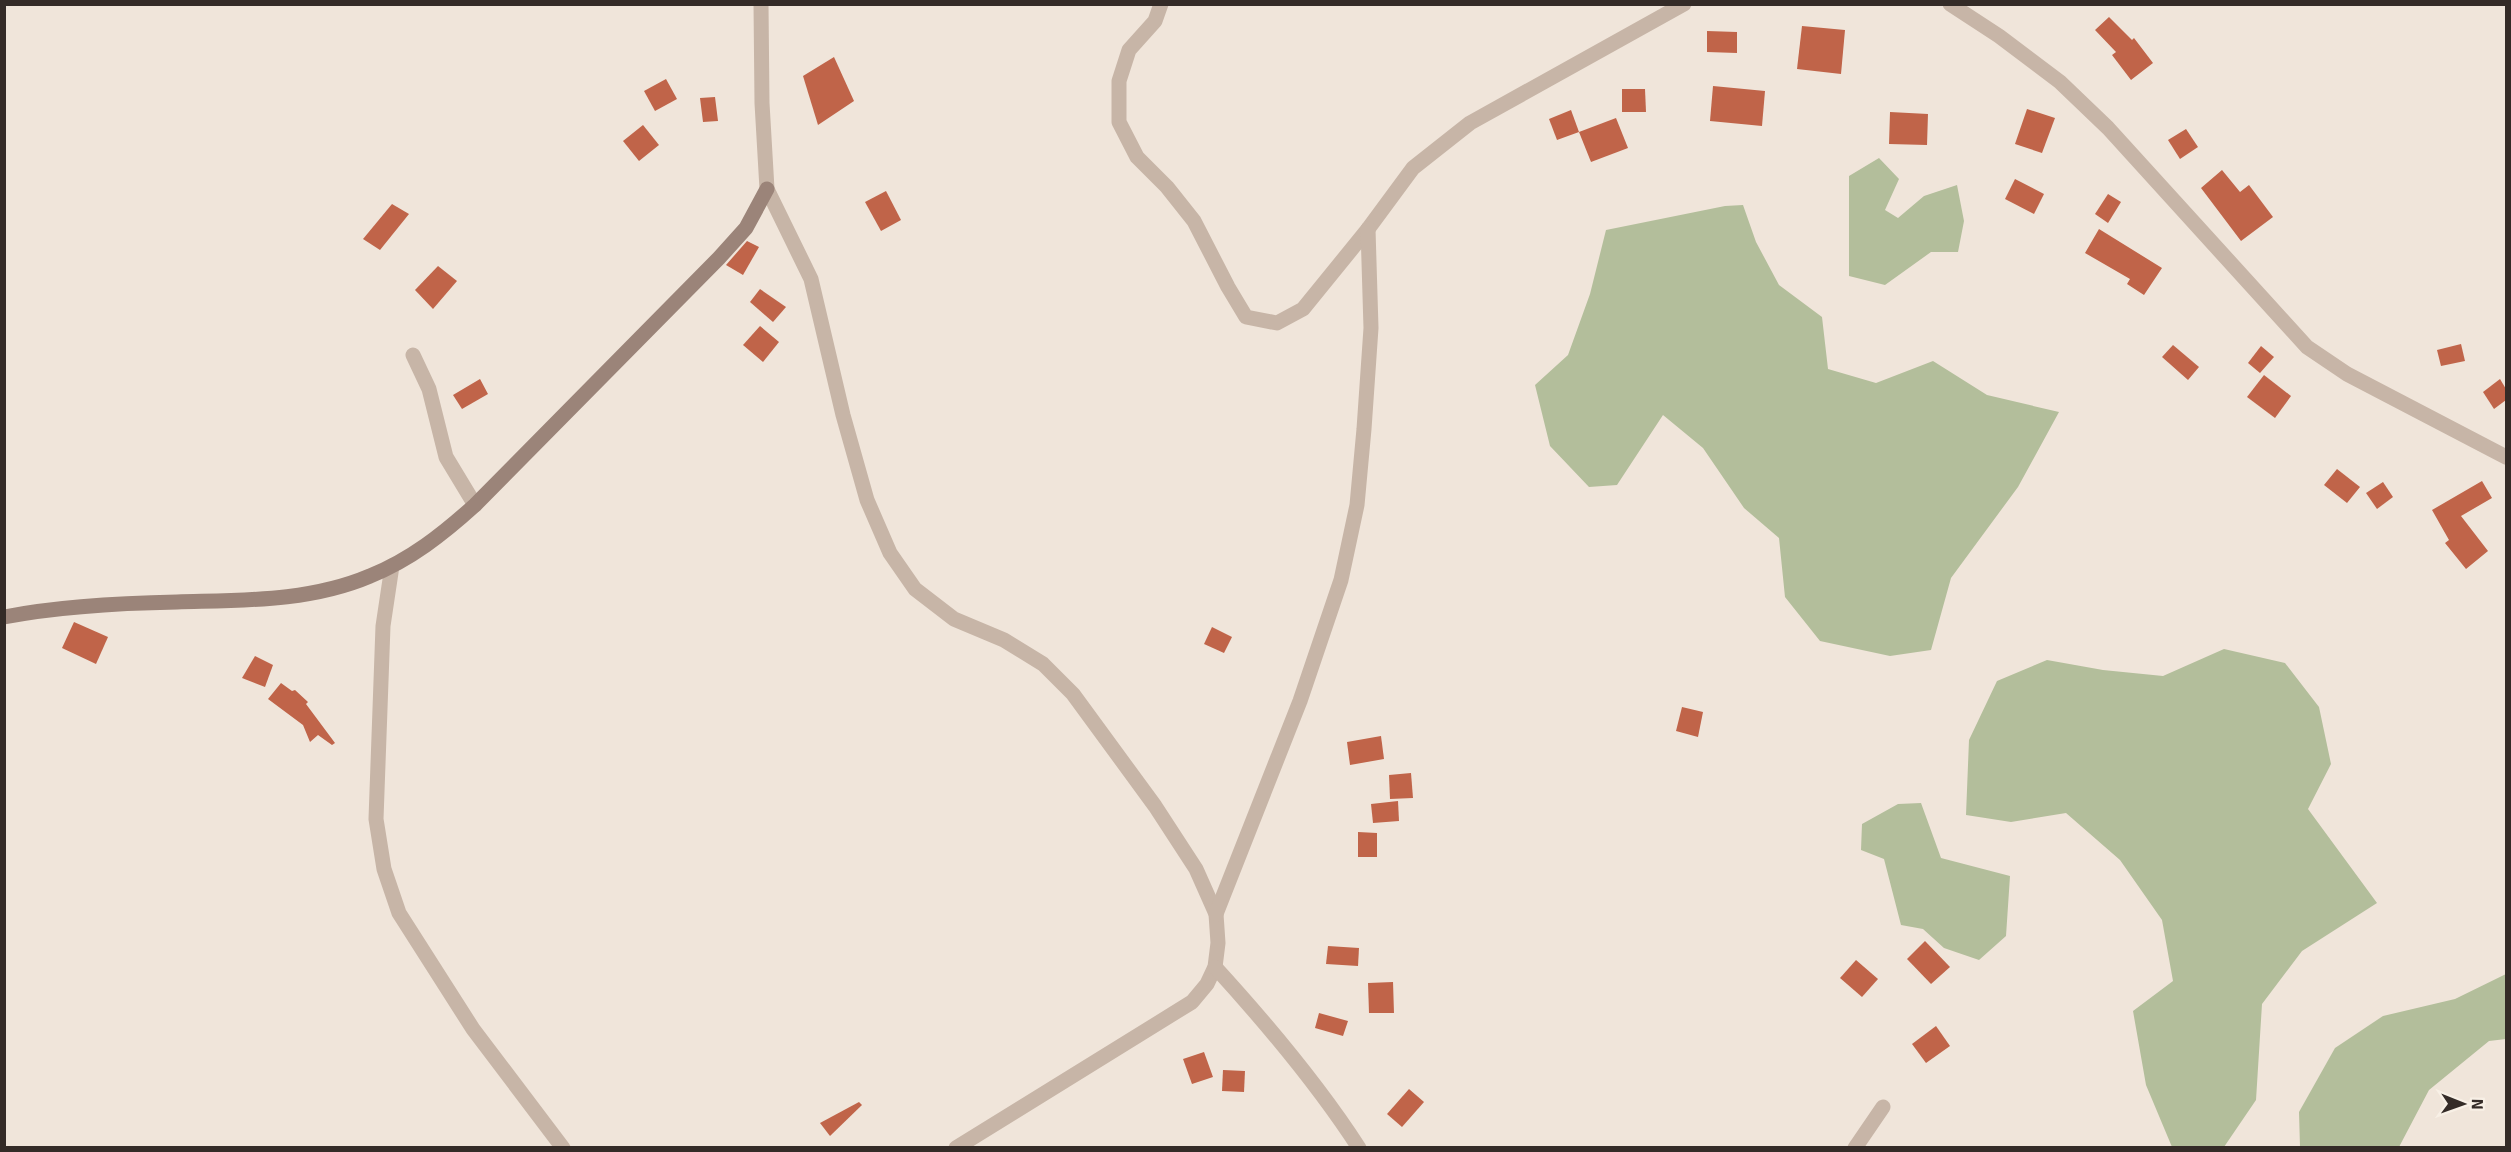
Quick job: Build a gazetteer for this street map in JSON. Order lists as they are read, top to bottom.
{
  "north": "right"
}
